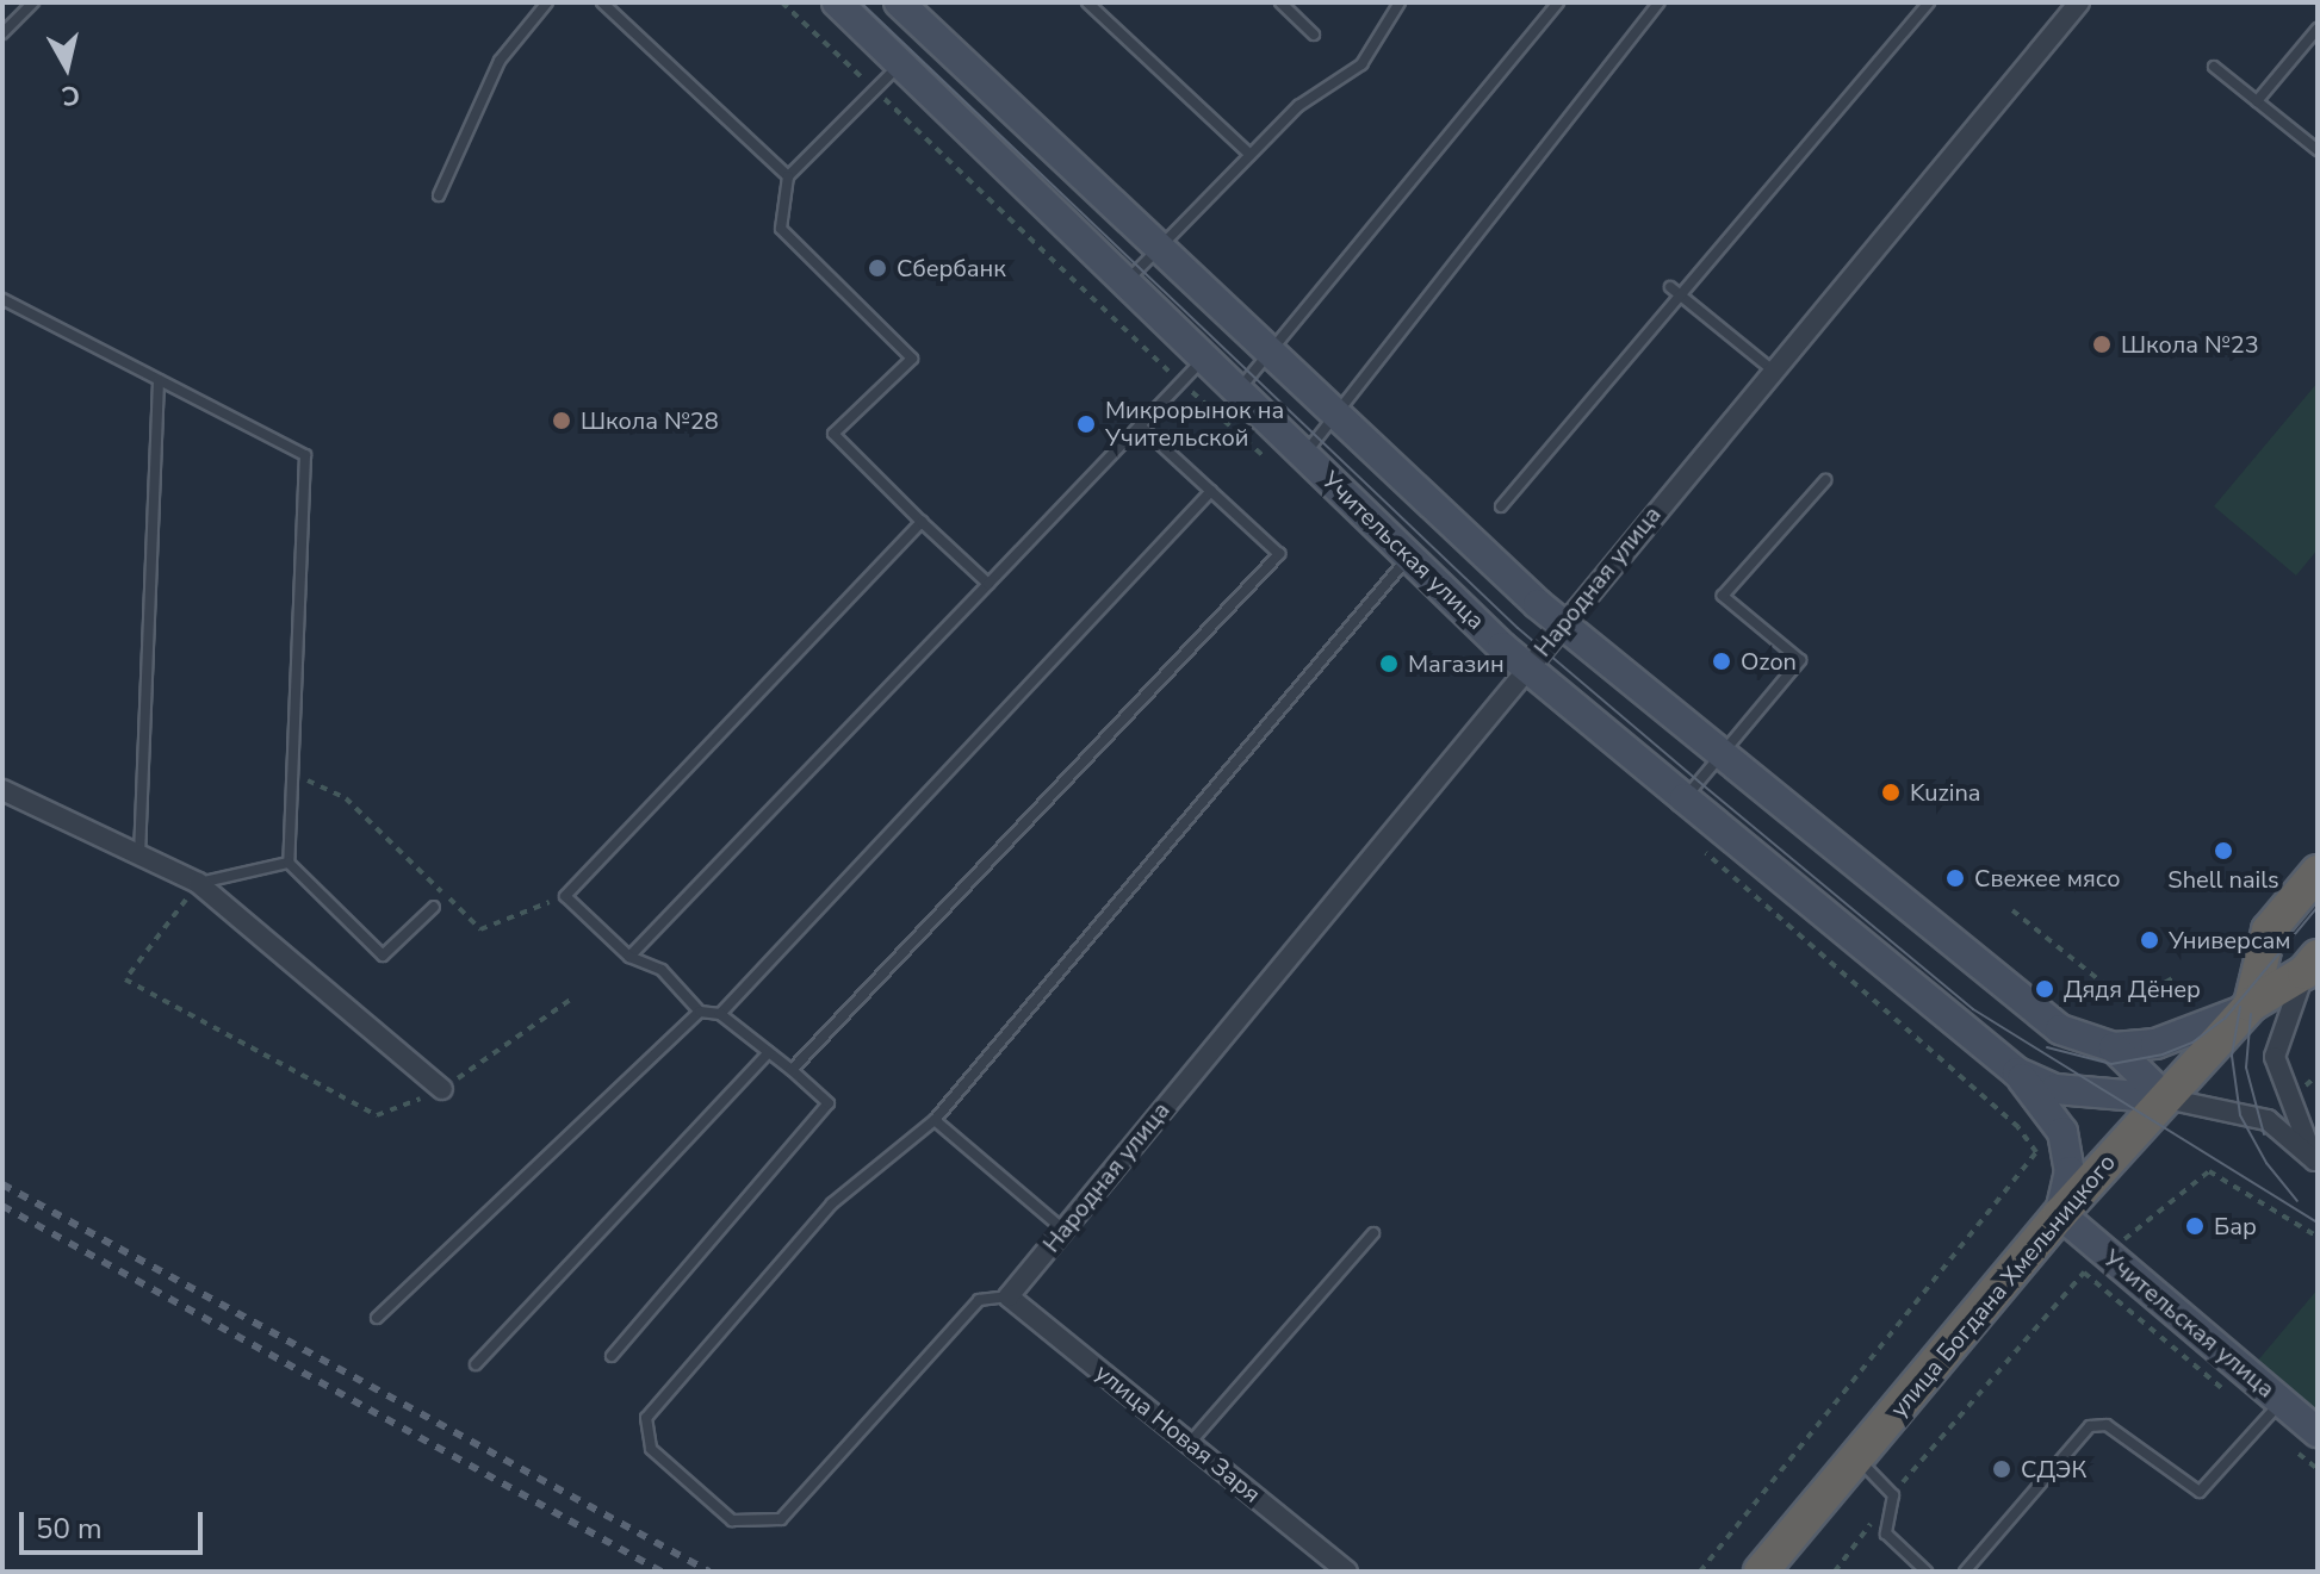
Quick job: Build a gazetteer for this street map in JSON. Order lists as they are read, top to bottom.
{
  "streets": {
    "highway": ["улица Богдана Хмельницкого"],
    "main road": ["Учительская улица"],
    "street": ["Народная улица", "улица Новая Заря"]
  },
  "crossings": [
    ["Учительская улица", "Народная улица"],
    ["Учительская улица", "улица Богдана Хмельницкого"],
    ["Народная улица", "улица Новая Заря"]
  ],
  "places": [
    "Сбербанк",
    "Школа №23",
    "Школа №28",
    "Микрорынок на Учительской",
    "Ozon",
    "Магазин",
    "Kuzina",
    "Shell nails",
    "Свежее мясо",
    "Универсам",
    "Дядя Дёнер",
    "Бар",
    "СДЭК"
  ],
  "scale_bar": "50 m",
  "north": "bottom"
}
